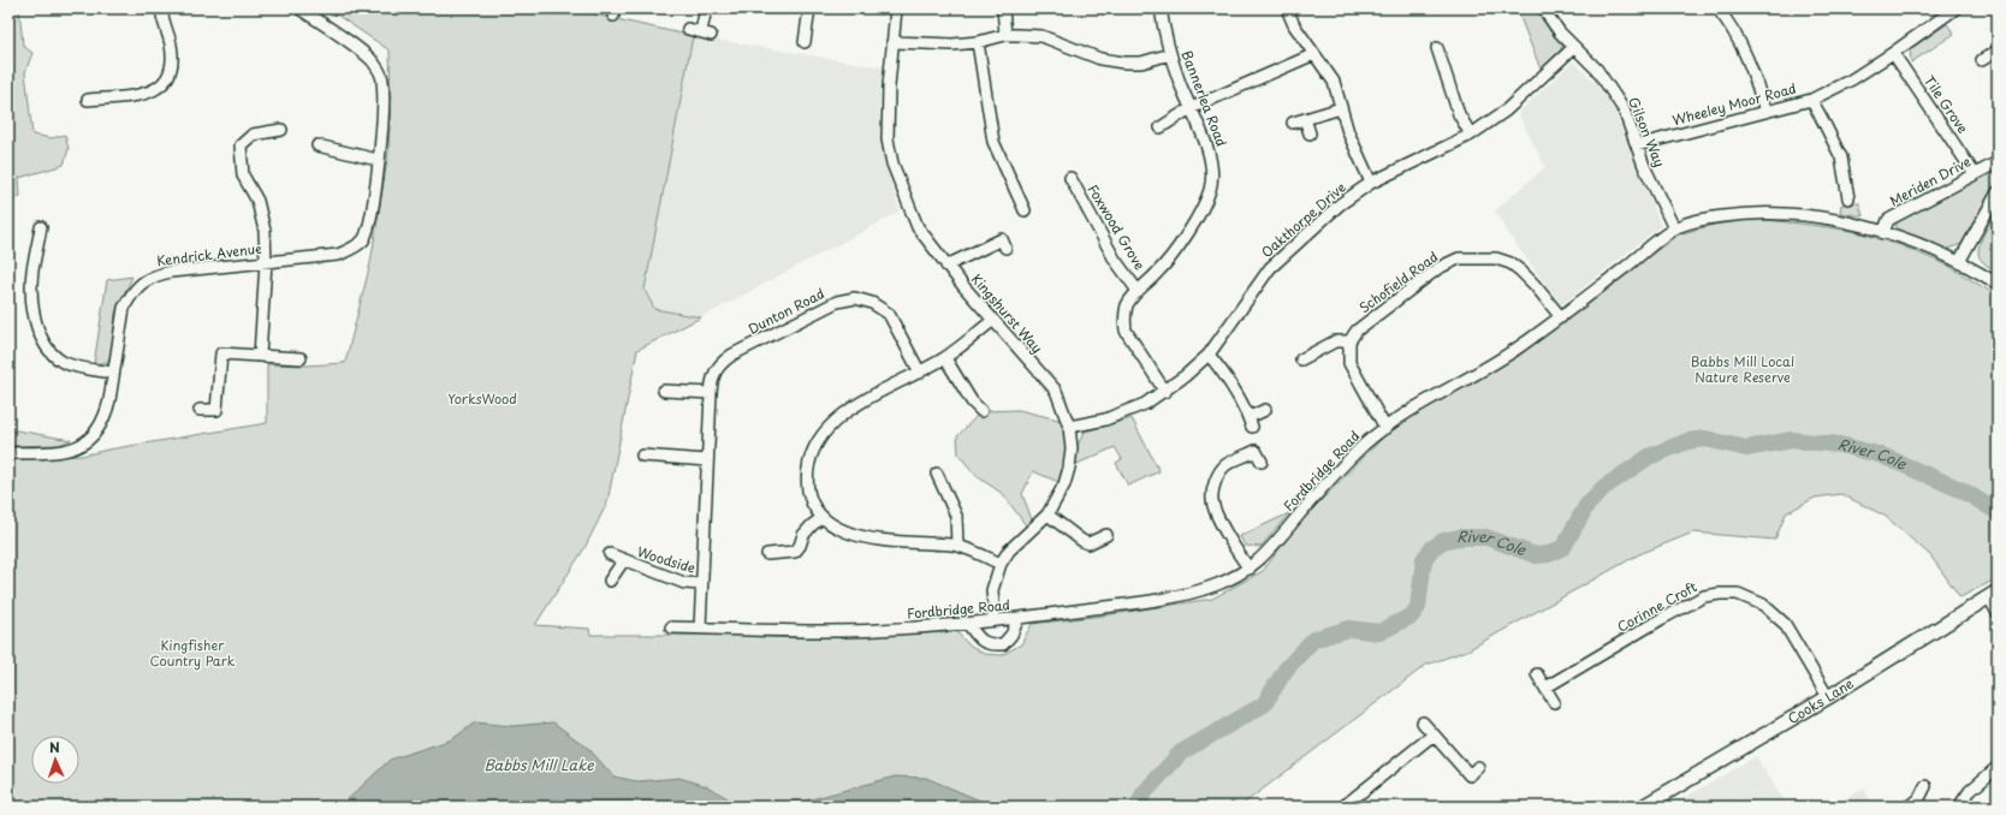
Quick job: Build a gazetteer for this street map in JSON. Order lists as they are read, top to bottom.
{
  "streets": {
    "street": [
      "Bannerlea Road",
      "Wheeley Moor Road",
      "Tile Grove",
      "Gilson Way",
      "Meriden Drive",
      "Oakthorpe Drive",
      "Foxwood Grove",
      "Kendrick Avenue",
      "Schofield Road",
      "Dunton Road",
      "Kingshurst Way",
      "Fordbridge Road",
      "Woodside",
      "Corinne Croft",
      "Cooks Lane"
    ]
  },
  "crossings": [
    ["Bannerlea Road", "Oakthorpe Drive"],
    ["Bannerlea Road", "Foxwood Grove"],
    ["Wheeley Moor Road", "Tile Grove"],
    ["Wheeley Moor Road", "Gilson Way"],
    ["Tile Grove", "Meriden Drive"],
    ["Gilson Way", "Oakthorpe Drive"],
    ["Gilson Way", "Fordbridge Road"],
    ["Meriden Drive", "Fordbridge Road"],
    ["Oakthorpe Drive", "Kingshurst Way"],
    ["Schofield Road", "Fordbridge Road"],
    ["Dunton Road", "Fordbridge Road"],
    ["Dunton Road", "Woodside"],
    ["Kingshurst Way", "Fordbridge Road"],
    ["Corinne Croft", "Cooks Lane"]
  ],
  "water": ["River Cole", "Babbs Mill Lake"],
  "parks": ["Babbs Mill Local Nature Reserve", "YorksWood", "Kingfisher Country Park"],
  "north": "top"
}
